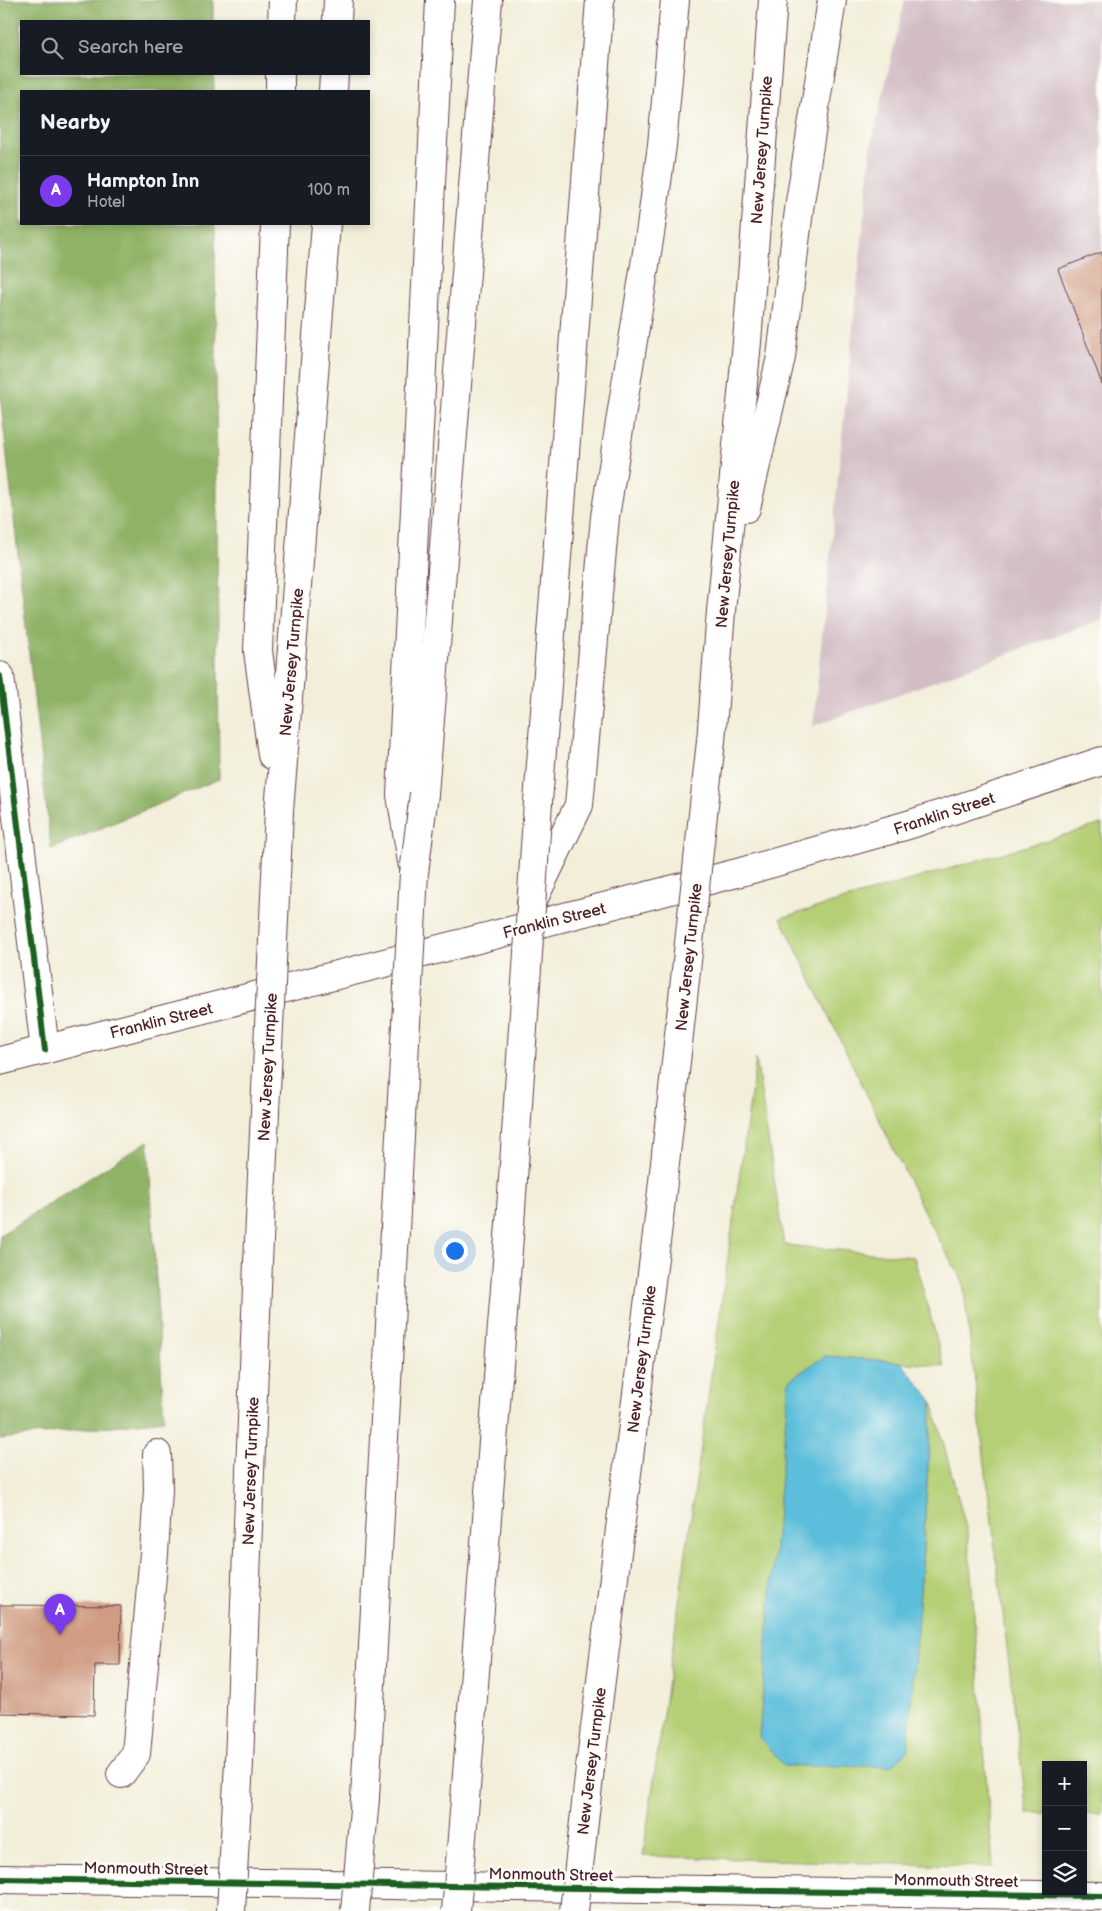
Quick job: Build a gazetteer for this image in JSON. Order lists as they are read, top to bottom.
{
  "streets": {
    "main road": ["New Jersey Turnpike", "Franklin Street", "Monmouth Street"]
  },
  "page": {
    "search": "Search here",
    "heading": "Nearby",
    "list": [
      {
        "mark": "A",
        "name": "Hampton Inn",
        "note": "Hotel",
        "value": "100 m"
      }
    ],
    "pins": "A",
    "map_buttons": ["+", "−"]
  }
}
